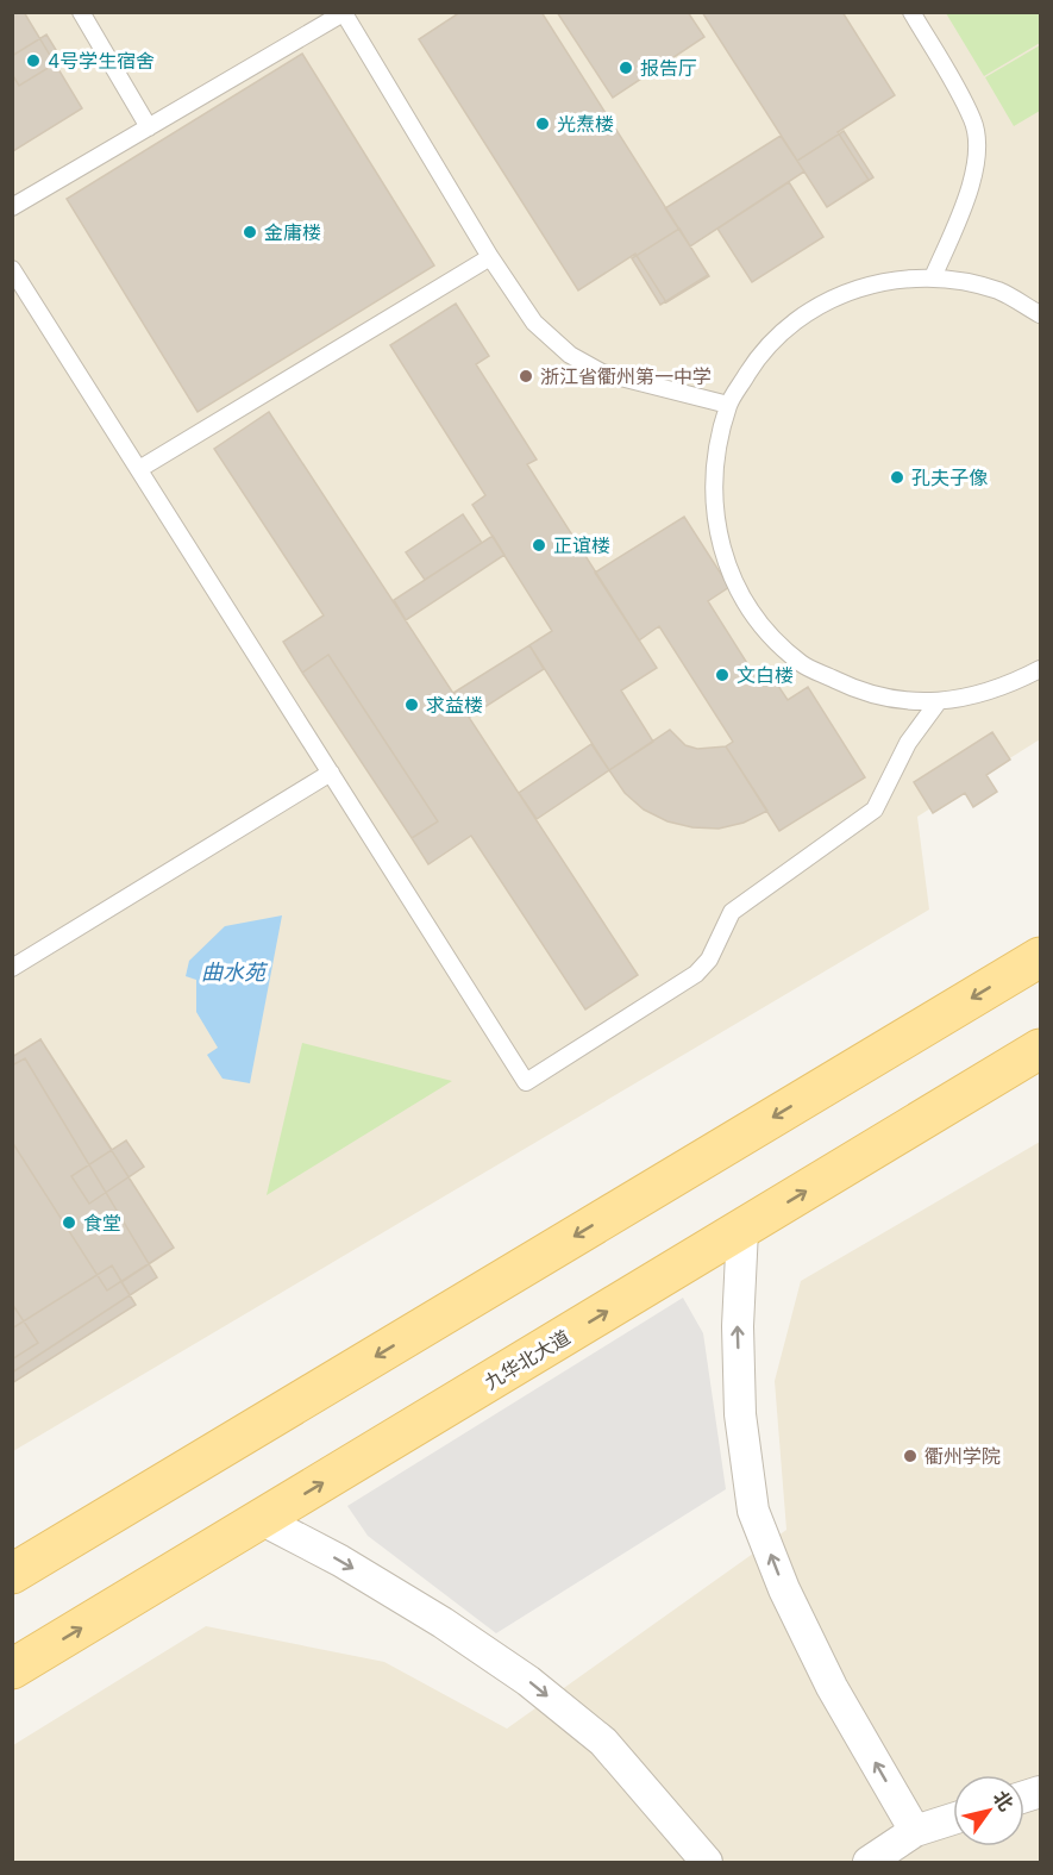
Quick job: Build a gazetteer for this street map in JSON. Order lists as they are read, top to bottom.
{
  "streets": {
    "main road": ["九华北大道"]
  },
  "water": ["曲水苑"],
  "places": [
    "4号学生宿舍",
    "报告厅",
    "光焘楼",
    "金庸楼",
    "浙江省衢州第一中学",
    "孔夫子像",
    "正谊楼",
    "文白楼",
    "求益楼",
    "食堂",
    "衢州学院"
  ],
  "north": "top right"
}
